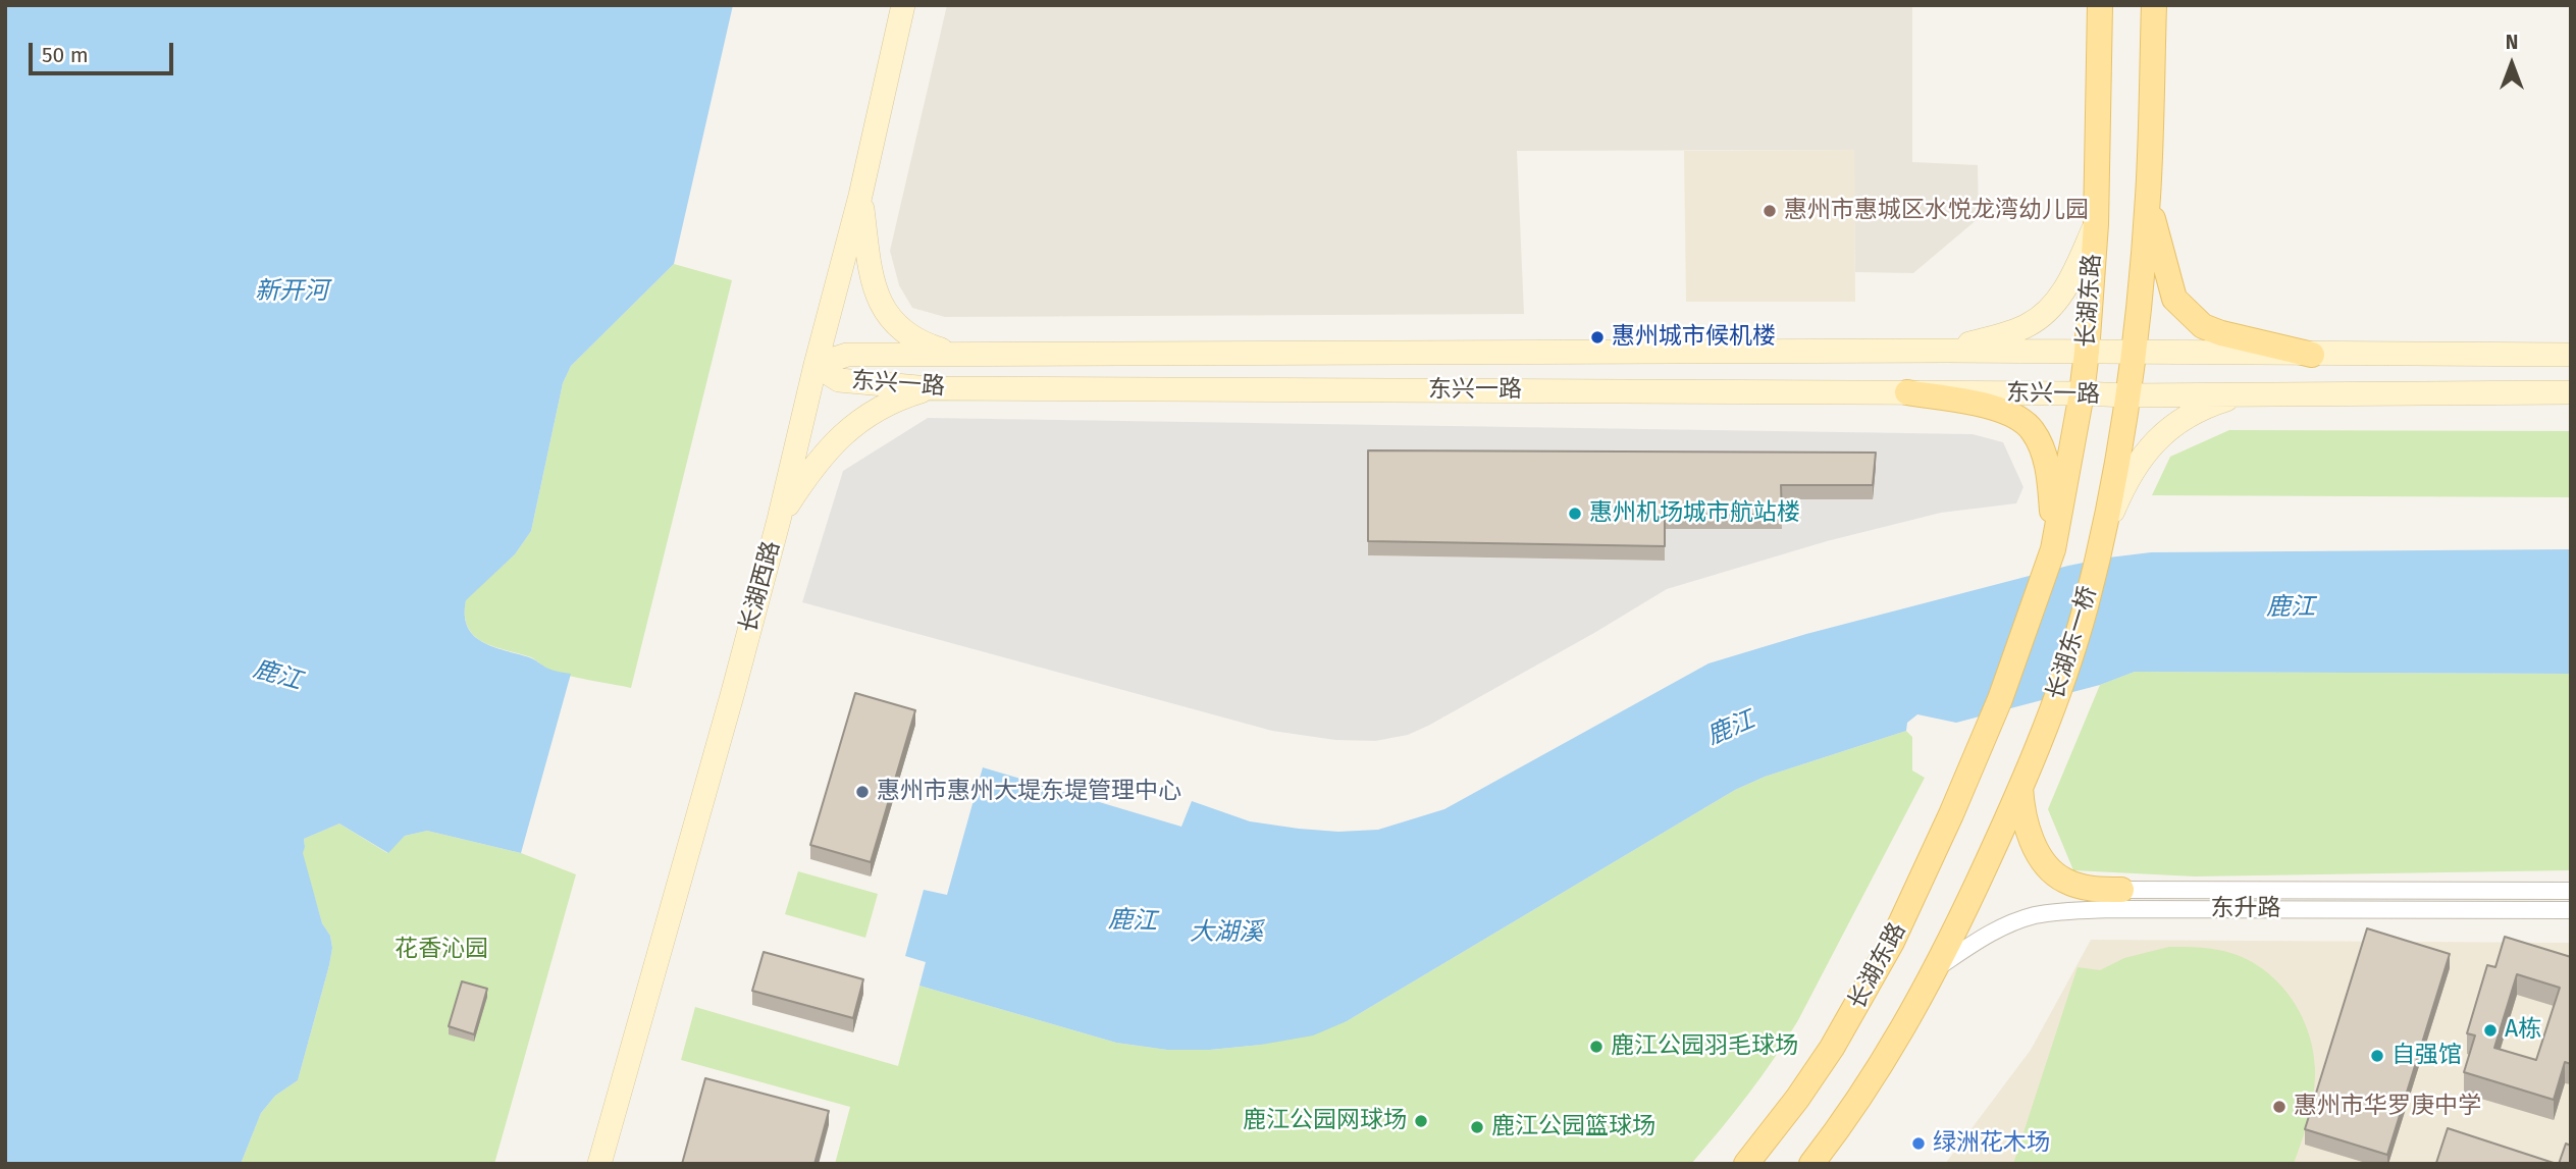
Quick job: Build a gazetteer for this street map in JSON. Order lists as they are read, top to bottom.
{
  "streets": {
    "main road": ["长湖东路", "长湖东一桥"],
    "street": ["东兴一路", "长湖西路", "东升路"]
  },
  "crossings": [
    ["长湖东路", "东兴一路"],
    ["长湖东路", "长湖东一桥"],
    ["东兴一路", "长湖西路"]
  ],
  "water": ["新开河", "鹿江", "大湖溪"],
  "parks": ["花香沁园"],
  "places": [
    "惠州市惠城区水悦龙湾幼儿园",
    "惠州城市候机楼",
    "惠州机场城市航站楼",
    "惠州市惠州大堤东堤管理中心",
    "A栋",
    "鹿江公园羽毛球场",
    "自强馆",
    "惠州市华罗庚中学",
    "鹿江公园网球场",
    "鹿江公园篮球场",
    "绿洲花木场"
  ],
  "scale_bar": "50 m",
  "north": "top"
}
